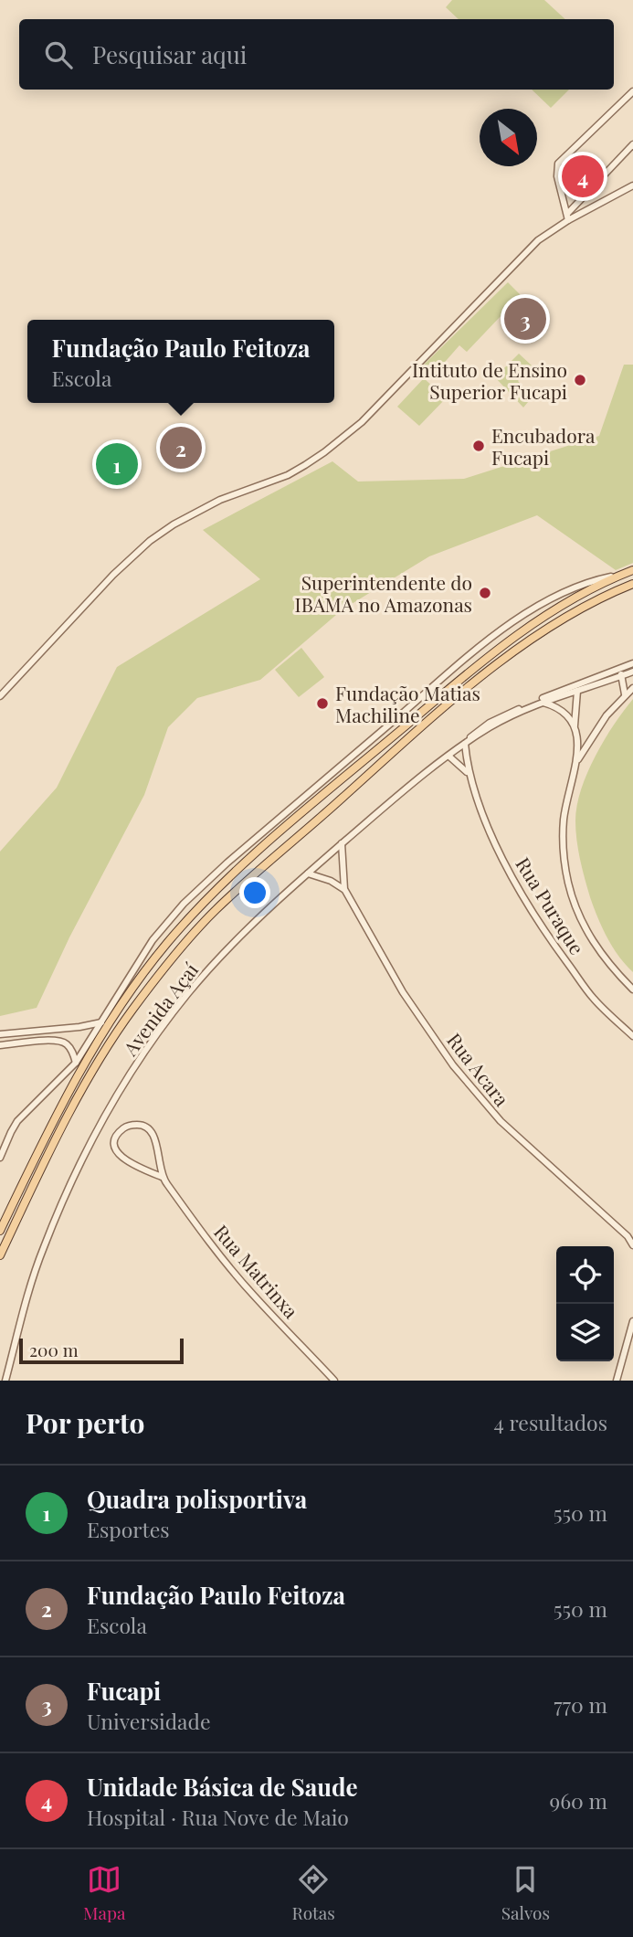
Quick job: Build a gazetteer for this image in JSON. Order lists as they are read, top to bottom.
{
  "streets": {
    "street": [
      "Rua Puraque",
      "Avenida Açaí",
      "Rua Acara",
      "Rua Matrinxa"
    ]
  },
  "crossings": [
    ["Rua Puraque", "Avenida Açaí"],
    ["Avenida Açaí", "Rua Acara"]
  ],
  "places": [
    "Intituto de Ensino Superior Fucapi",
    "Encubadora Fucapi",
    "Superintendente do IBAMA no Amazonas",
    "Fundação Matias Machiline"
  ],
  "scale_bar": "200 m",
  "north": "bottom right",
  "page": {
    "search": "Pesquisar aqui",
    "pins": [
      "4",
      "3",
      "2",
      "1"
    ],
    "popup": ["Fundação Paulo Feitoza", "Escola"],
    "scale": "200 m",
    "heading": ["Por perto", "4 resultados"],
    "list": [
      {
        "mark": "1",
        "name": "Quadra polisportiva",
        "note": "Esportes",
        "value": "550 m"
      },
      {
        "mark": "2",
        "name": "Fundação Paulo Feitoza",
        "note": "Escola",
        "value": "550 m"
      },
      {
        "mark": "3",
        "name": "Fucapi",
        "note": "Universidade",
        "value": "770 m"
      },
      {
        "mark": "4",
        "name": "Unidade Básica de Saude",
        "note": "Hospital · Rua Nove de Maio",
        "value": "960 m"
      }
    ],
    "nav": ["Mapa", "Rotas", "Salvos"]
  }
}
